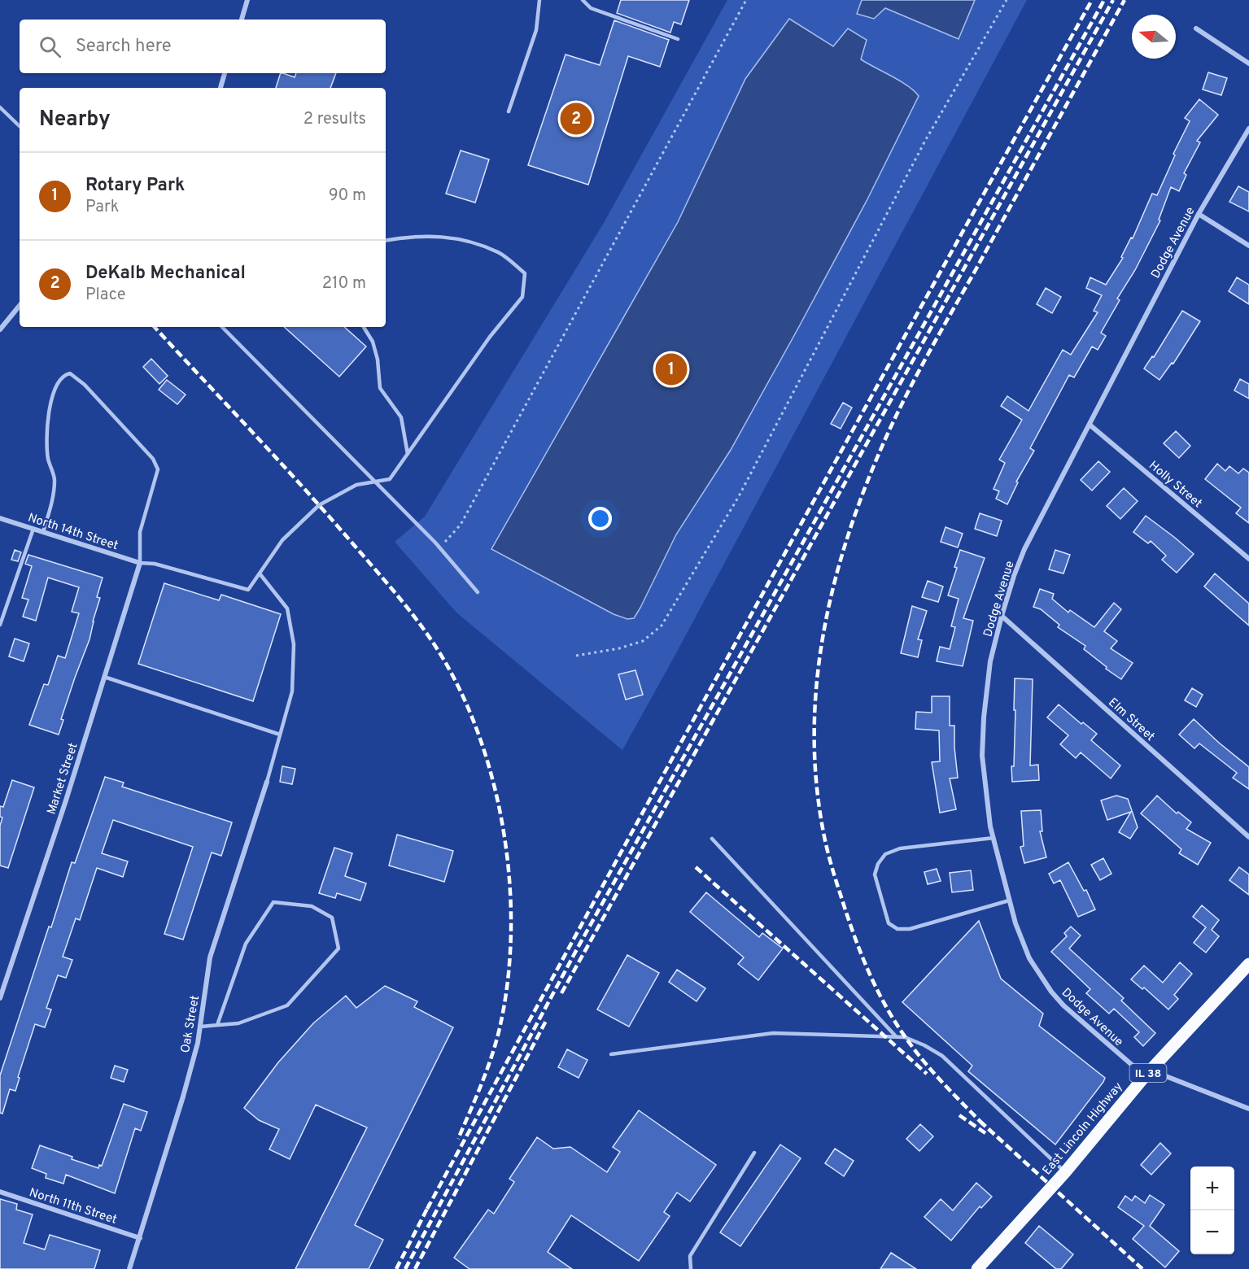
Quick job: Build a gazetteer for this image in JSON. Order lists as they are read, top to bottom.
{
  "streets": {
    "main road": ["IL 38", "East Lincoln Highway"],
    "street": [
      "Dodge Avenue",
      "Holly Street",
      "North 14th Street",
      "Elm Street",
      "Market Street",
      "Oak Street",
      "North 11th Street"
    ]
  },
  "crossings": [
    ["Dodge Avenue", "Holly Street"],
    ["Dodge Avenue", "Elm Street"],
    ["Dodge Avenue", "East Lincoln Highway"],
    ["North 14th Street", "Market Street"],
    ["Oak Street", "North 11th Street"]
  ],
  "north": "left",
  "page": {
    "search": "Search here",
    "heading": ["Nearby", "2 results"],
    "pins": ["2", "1"],
    "list": [
      {
        "mark": "1",
        "name": "Rotary Park",
        "note": "Park",
        "value": "90 m"
      },
      {
        "mark": "2",
        "name": "DeKalb Mechanical",
        "note": "Place",
        "value": "210 m"
      }
    ],
    "map_buttons": ["+", "−"]
  }
}
